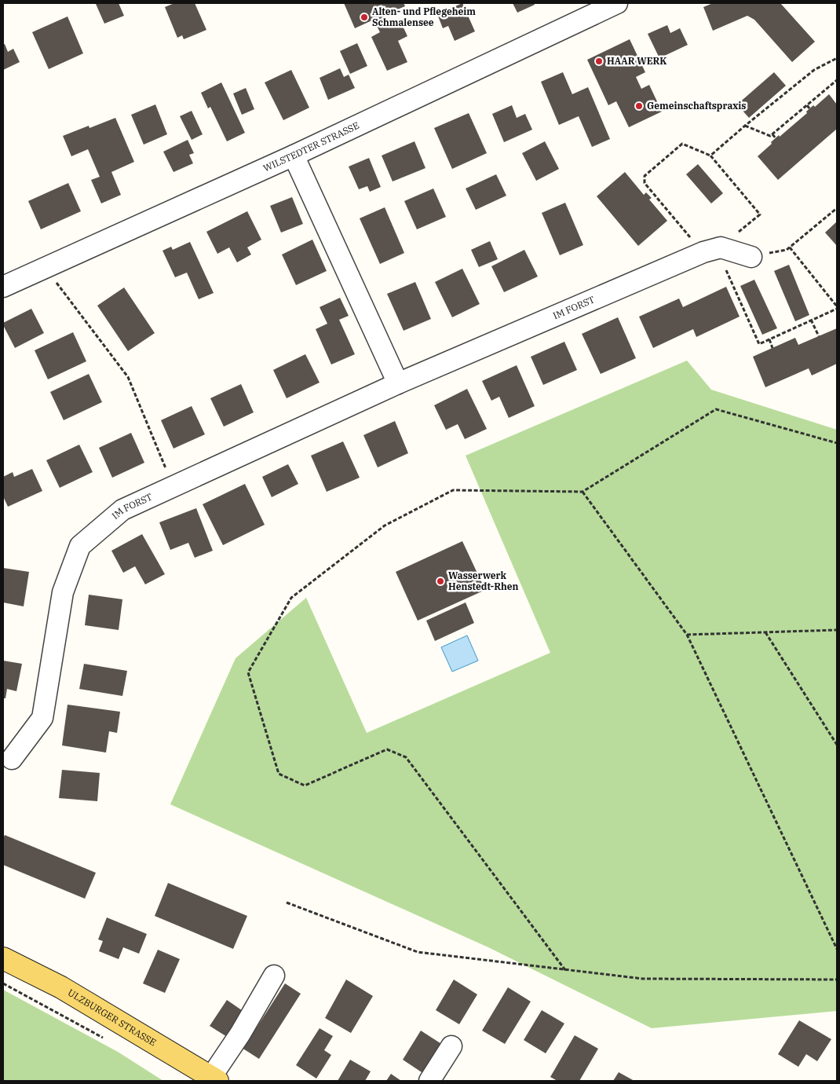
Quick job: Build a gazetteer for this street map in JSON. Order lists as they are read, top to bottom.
{
  "streets": {
    "main road": ["ULZBURGER STRASSE"],
    "street": ["WILSTEDTER STRASSE", "IM FORST"]
  },
  "places": [
    "Alten- und Pflegeheim Schmalensee",
    "HAAR WERK",
    "Gemeinschaftspraxis",
    "Wasserwerk Henstedt-Rhen"
  ]
}
